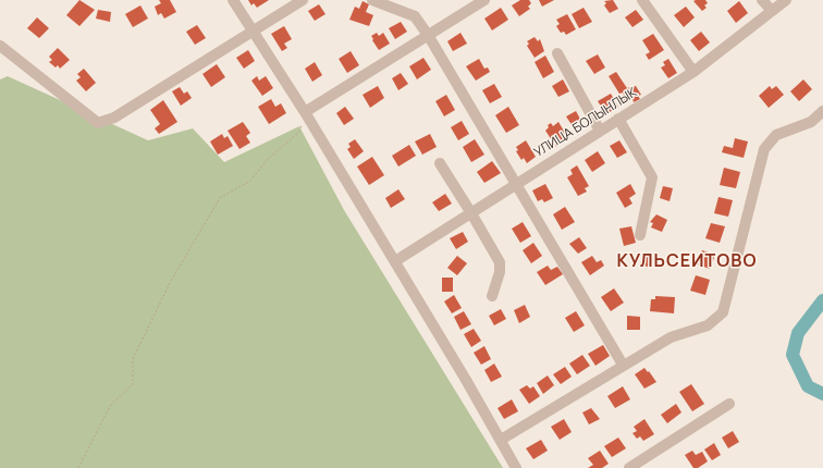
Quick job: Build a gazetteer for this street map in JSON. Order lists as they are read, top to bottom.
{
  "streets": {
    "street": ["УЛИЦА БОЛЫНЛЫК"]
  },
  "districts": ["КУЛЬСЕИТОВО"]
}
